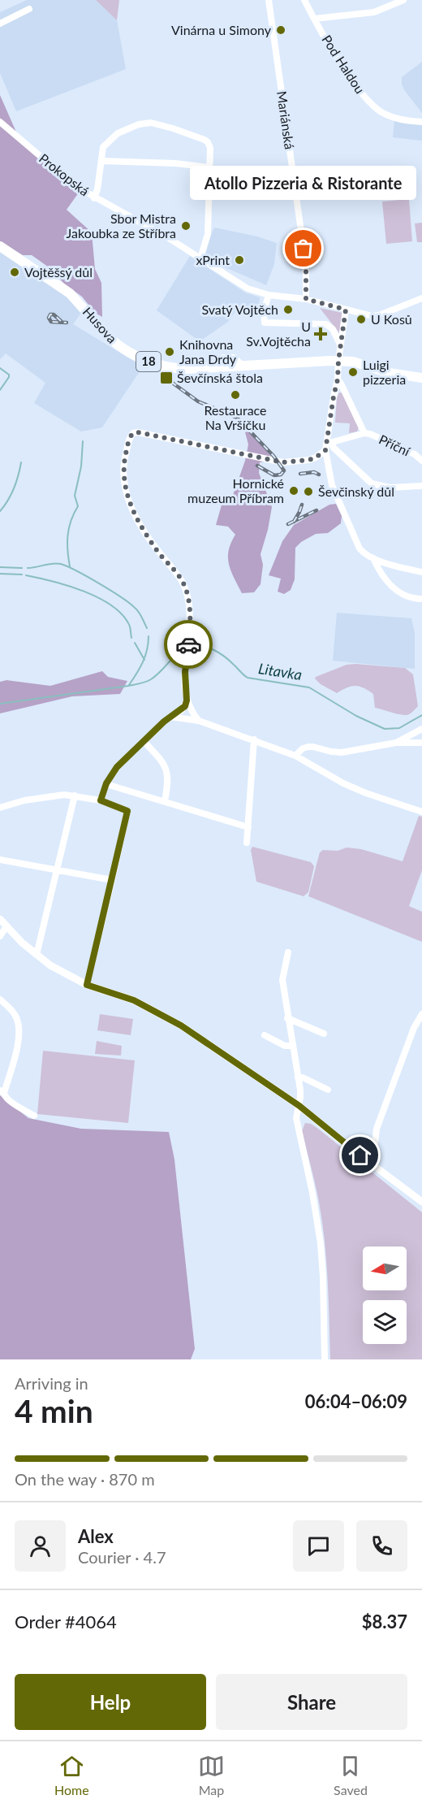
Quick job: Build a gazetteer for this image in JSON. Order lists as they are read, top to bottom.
{
  "streets": {
    "main road": ["Husova", "18"],
    "street": [
      "Pod Haldou",
      "Mariánská",
      "Prokopská",
      "Příční"
    ]
  },
  "crossings": [
    ["Mariánská", "Prokopská"],
    ["Husova", "18"]
  ],
  "water": ["Litavka"],
  "places": {
    "other": [
      "Vinárna u Simony",
      "Sbor Mistra Jakoubka ze Stříbra",
      "Atollo Pizzeria & Ristorante",
      "xPrint",
      "Vojtěšsý důl",
      "Svatý Vojtěch",
      "U Kosů",
      "Knihovna Jana Drdy",
      "Luigi pizzeria",
      "Restaurace Na Vršíčku",
      "Hornické muzeum Příbram",
      "Ševčinský důl"
    ],
    "health": ["U Sv.Vojtěcha"],
    "transit": ["Ševčínská štola"]
  },
  "north": "left",
  "page": {
    "bubble": "Atollo Pizzeria & Ristorante",
    "heading": ["4 min", "Arriving in", "06:04–06:09"],
    "panel": [
      "Alex",
      "Courier · 4.7",
      "Order #4064",
      "$8.37"
    ],
    "bar": "On the way · 870 m",
    "buttons": ["Help", "Share"],
    "tabs": ["Home", "Map", "Saved"]
  }
}
